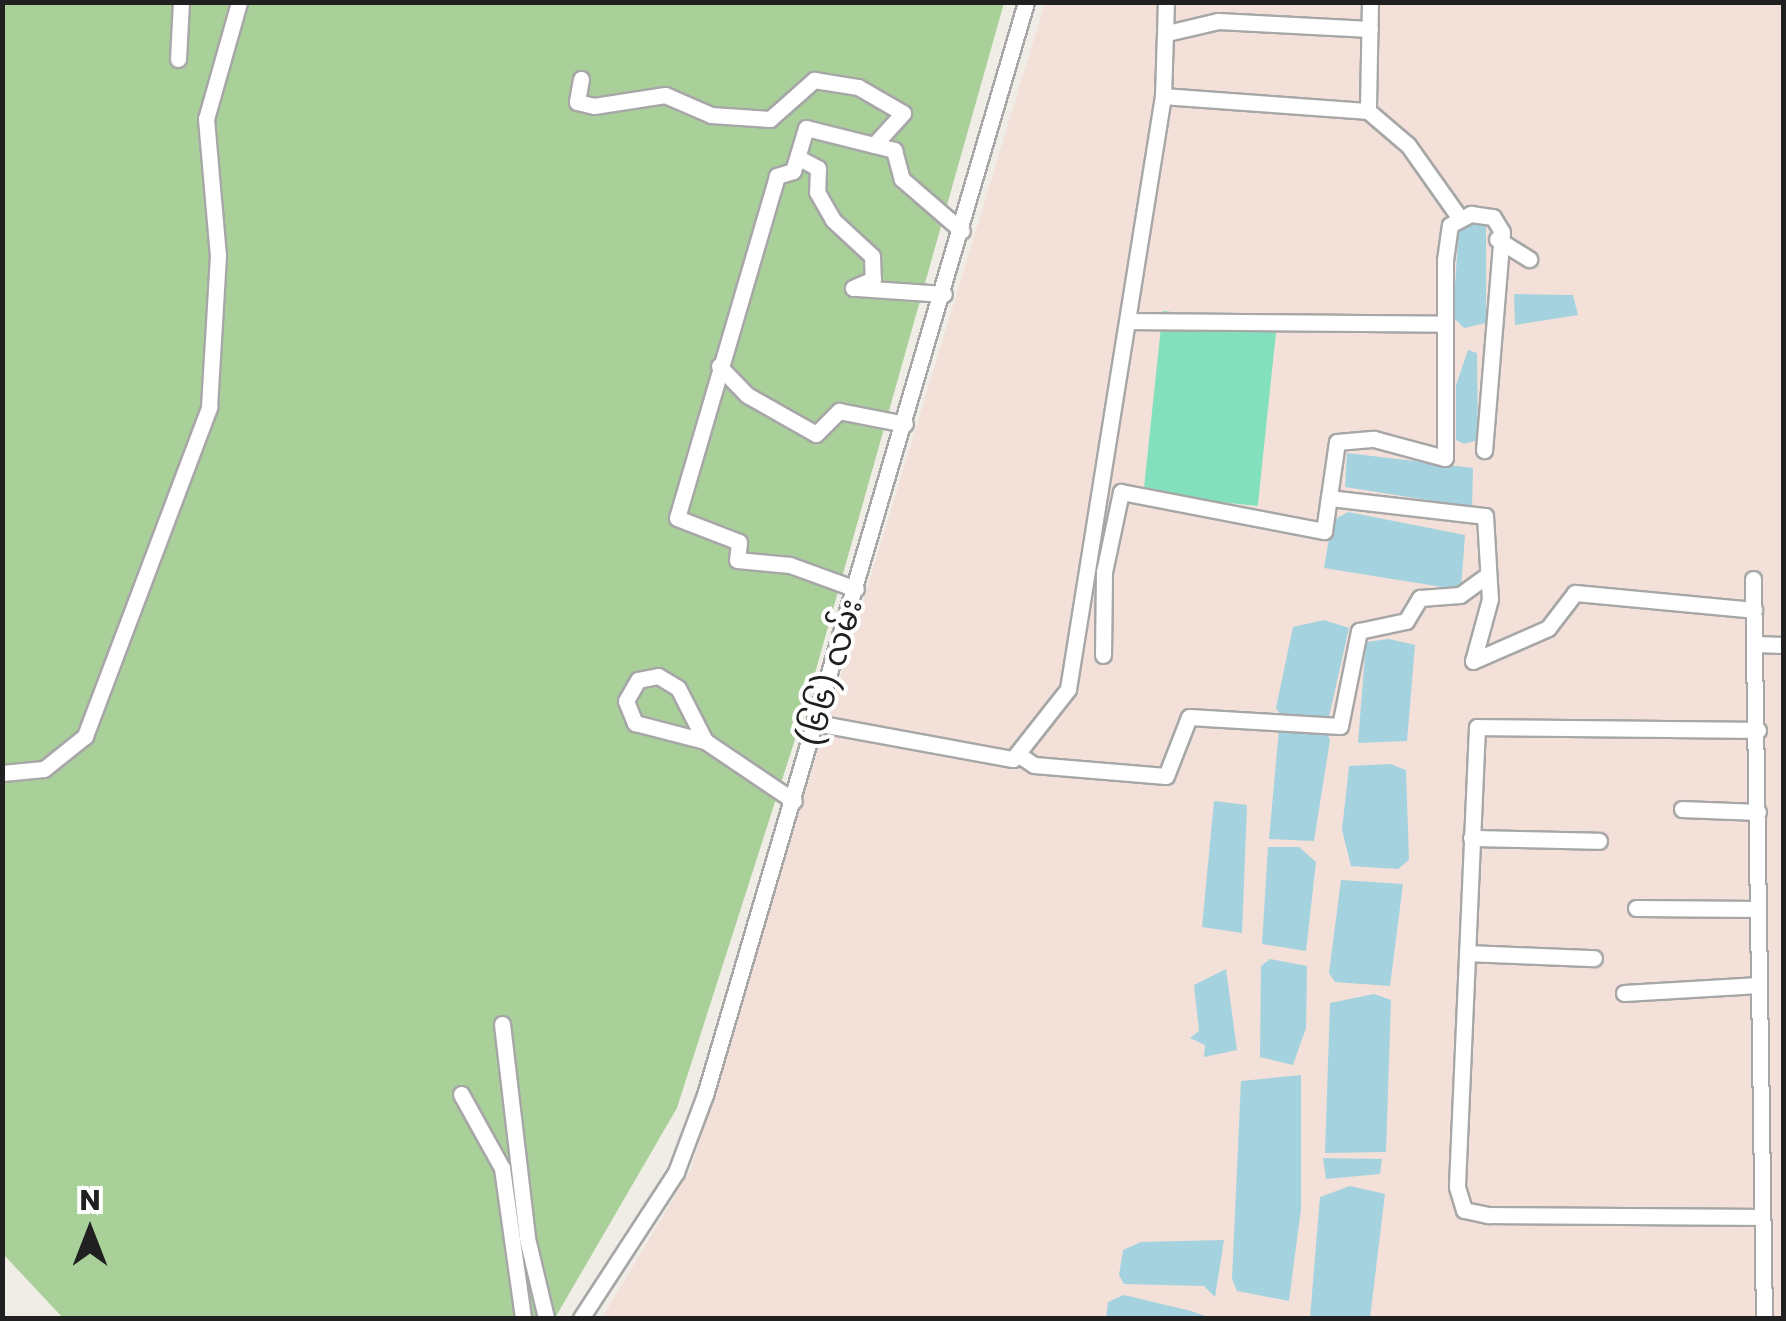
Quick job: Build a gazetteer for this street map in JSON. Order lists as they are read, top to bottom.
{
  "streets": {
    "street": ["(၆၆) လမ်း"]
  },
  "north": "top"
}
